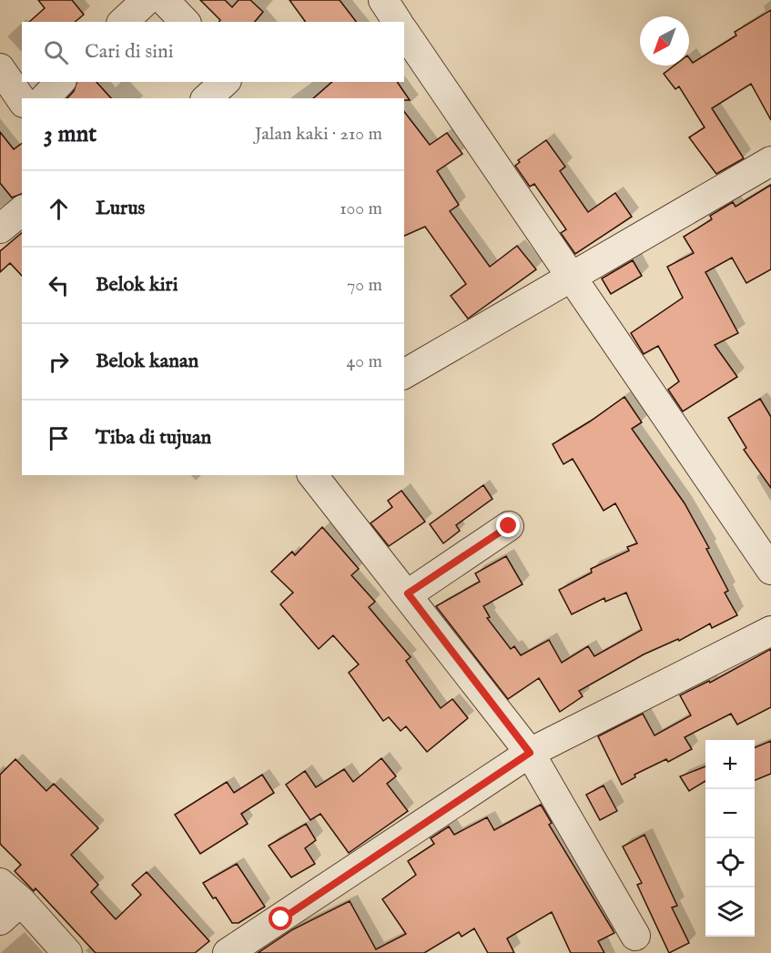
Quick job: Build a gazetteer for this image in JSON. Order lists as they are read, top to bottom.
{
  "north": "bottom left",
  "page": {
    "search": "Cari di sini",
    "heading": ["3 mnt", "Jalan kaki · 210 m"],
    "list": [
      ["Lurus", "100 m"],
      ["Belok kiri", "70 m"],
      ["Belok kanan", "40 m"],
      "Tiba di tujuan"
    ],
    "map_buttons": ["+", "−"]
  }
}
